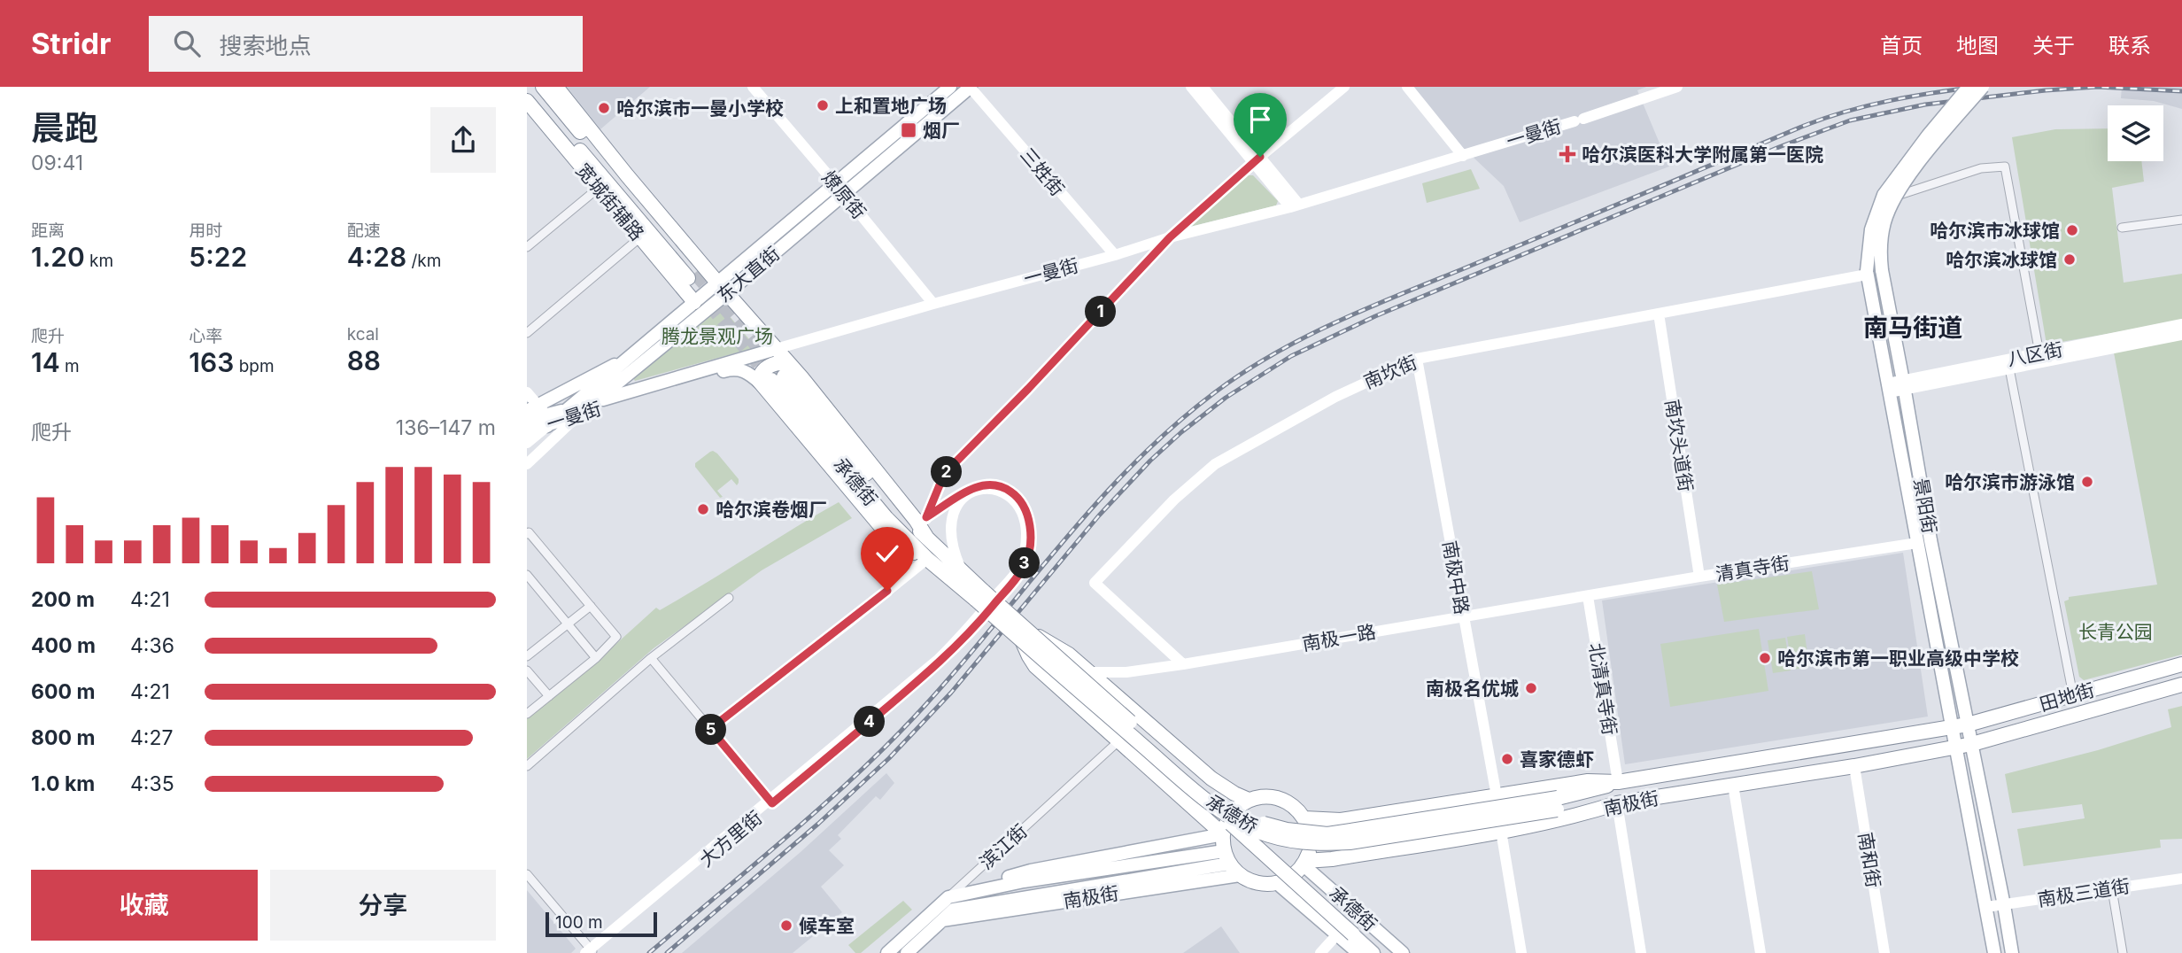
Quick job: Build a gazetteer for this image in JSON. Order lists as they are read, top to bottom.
{
  "streets": {
    "highway": [
      "宽城街辅路",
      "承德街",
      "田地街",
      "南极街",
      "承德桥"
    ],
    "main road": [
      "一曼街",
      "东大直街",
      "景阳街",
      "滨江街"
    ],
    "street": [
      "三姓街",
      "燎原街",
      "八区街",
      "南坎街",
      "南坎头道街",
      "清真寺街",
      "南极中路",
      "南极一路",
      "北清真寺街",
      "大方里街",
      "南和街",
      "南极三道街"
    ]
  },
  "crossings": [
    ["一曼街", "三姓街"],
    ["一曼街", "燎原街"],
    ["一曼街", "宽城街辅路"],
    ["一曼街", "东大直街"],
    ["一曼街", "承德街"],
    ["三姓街", "东大直街"],
    ["燎原街", "东大直街"],
    ["宽城街辅路", "东大直街"],
    ["宽城街辅路", "承德街"],
    ["八区街", "景阳街"],
    ["南坎街", "南坎头道街"],
    ["南坎街", "景阳街"],
    ["南坎街", "南极中路"],
    ["南坎街", "南极一路"],
    ["南坎头道街", "清真寺街"],
    ["承德街", "南极街"],
    ["承德街", "承德桥"],
    ["承德街", "大方里街"],
    ["景阳街", "清真寺街"],
    ["景阳街", "田地街"],
    ["景阳街", "南极街"],
    ["景阳街", "南极三道街"],
    ["清真寺街", "南极一路"],
    ["清真寺街", "北清真寺街"],
    ["南极中路", "南极一路"],
    ["南极中路", "南极街"],
    ["南极一路", "北清真寺街"],
    ["北清真寺街", "南极街"],
    ["田地街", "南极街"],
    ["南极街", "滨江街"],
    ["南极街", "南和街"]
  ],
  "districts": ["南马街道"],
  "parks": ["腾龙景观广场", "长青公园"],
  "places": {
    "other": [
      "上和置地广场",
      "哈尔滨市一曼小学校",
      "哈尔滨市冰球馆",
      "哈尔滨冰球馆",
      "哈尔滨市游泳馆",
      "哈尔滨卷烟厂",
      "哈尔滨市第一职业高级中学校",
      "南极名优城",
      "喜家德虾",
      "候车室"
    ],
    "transit": ["烟厂"],
    "health": ["哈尔滨医科大学附属第一医院"]
  },
  "scale_bar": "100 m",
  "page": {
    "header": "Stridr",
    "search": "搜索地点",
    "nav": [
      "首页",
      "地图",
      "关于",
      "联系"
    ],
    "heading": ["晨跑", "09:41"],
    "stats": [
      ["距离", "1.20 km"],
      ["用时", "5:22"],
      ["配速", "4:28 /km"],
      ["爬升", "14 m"],
      ["心率", "163 bpm"],
      ["kcal", "88"]
    ],
    "pins": [
      "1",
      "2",
      "3",
      "4",
      "5"
    ],
    "chart": ["爬升", "136–147 m"],
    "list": [
      {
        "name": "200 m",
        "note": "4:21"
      },
      {
        "name": "400 m",
        "note": "4:36"
      },
      {
        "name": "600 m",
        "note": "4:21"
      },
      {
        "name": "800 m",
        "note": "4:27"
      },
      {
        "name": "1.0 km",
        "note": "4:35"
      }
    ],
    "buttons": ["收藏", "分享"],
    "scale": "100 m"
  }
}
